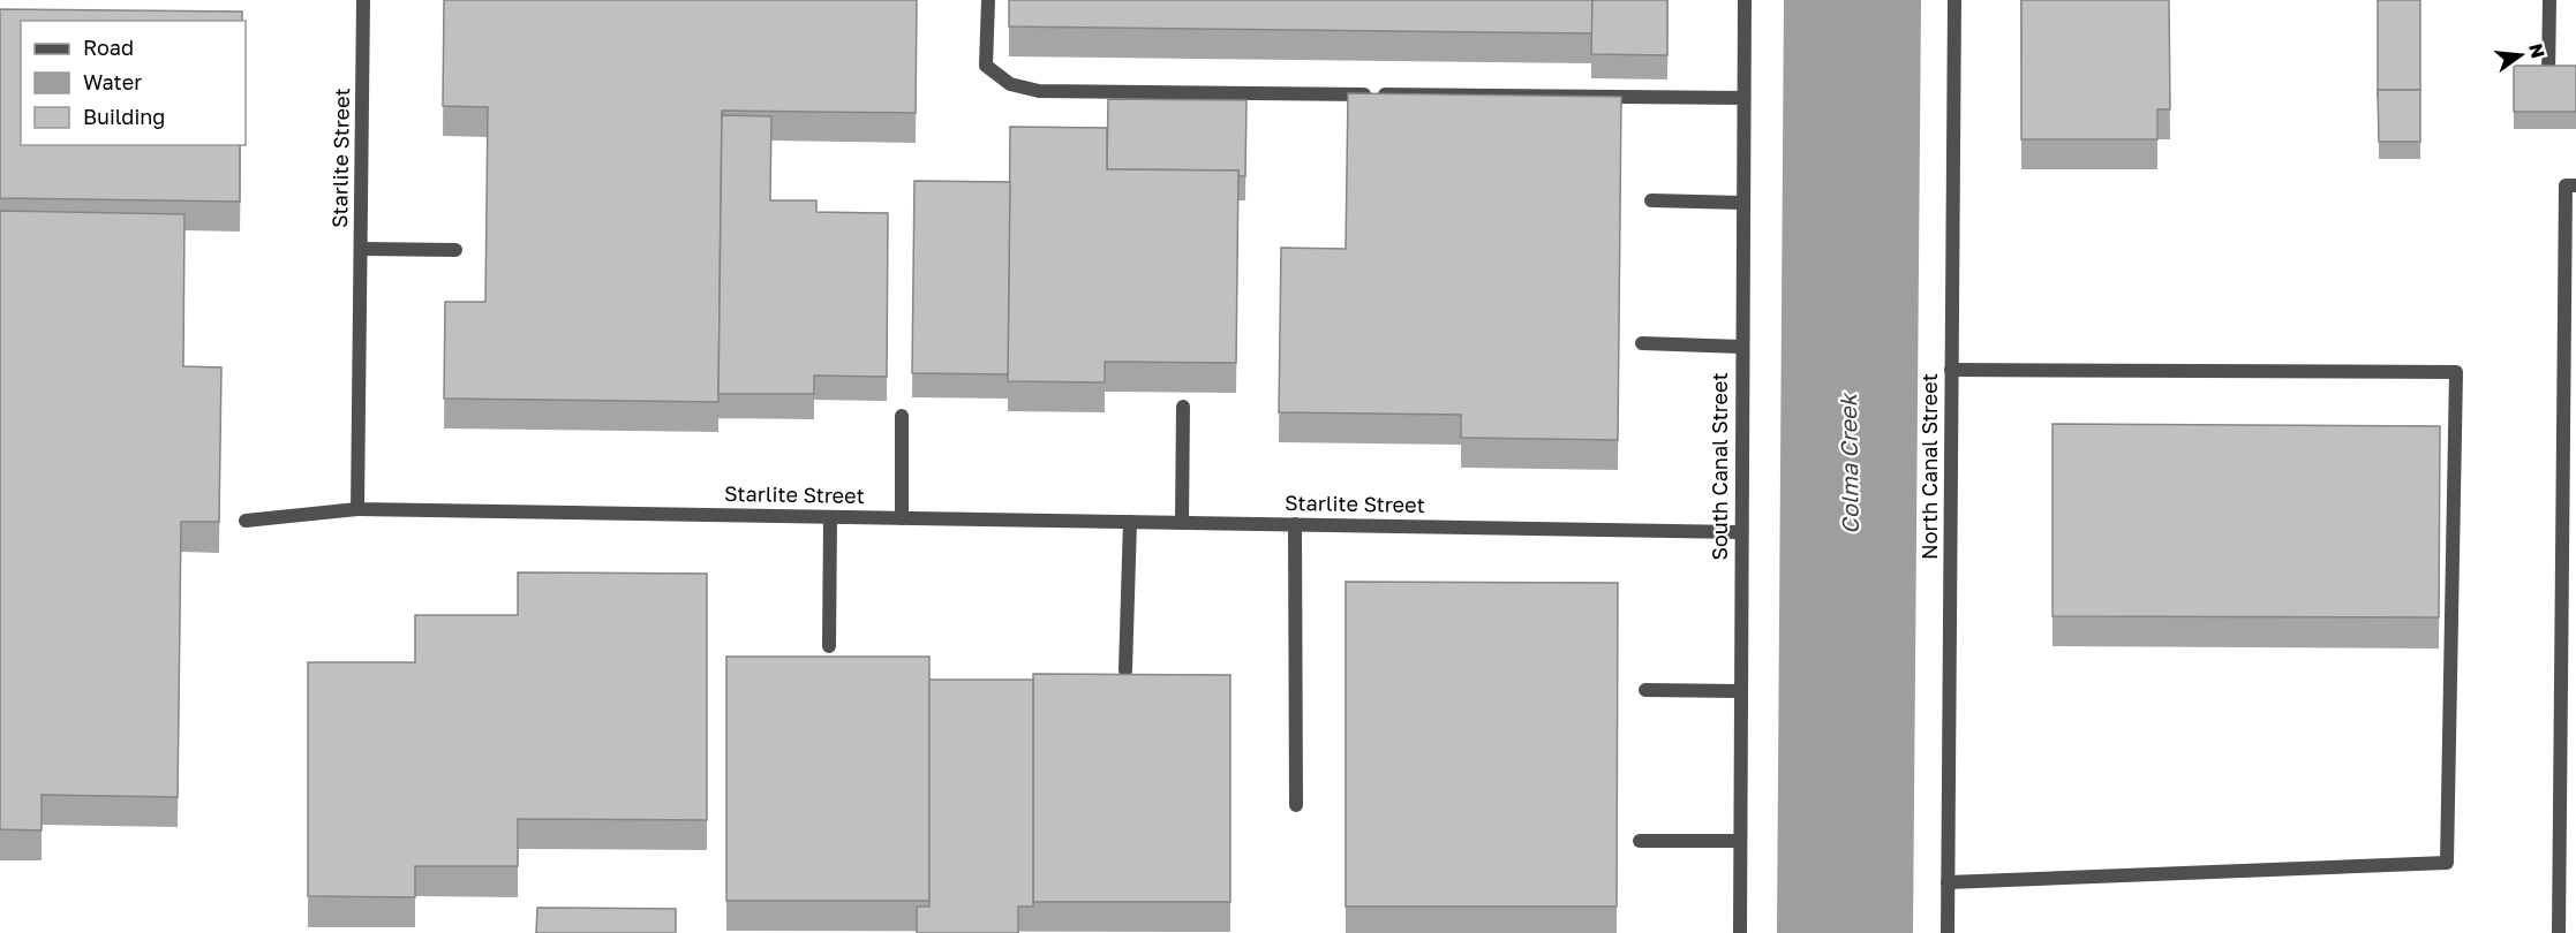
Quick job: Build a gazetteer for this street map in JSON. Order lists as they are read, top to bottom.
{
  "streets": {
    "street": ["Starlite Street", "South Canal Street", "North Canal Street"]
  },
  "crossings": [
    ["Starlite Street", "South Canal Street"]
  ],
  "water": ["Colma Creek"],
  "legend": ["Road", "Water", "Building"],
  "north": "right"
}
